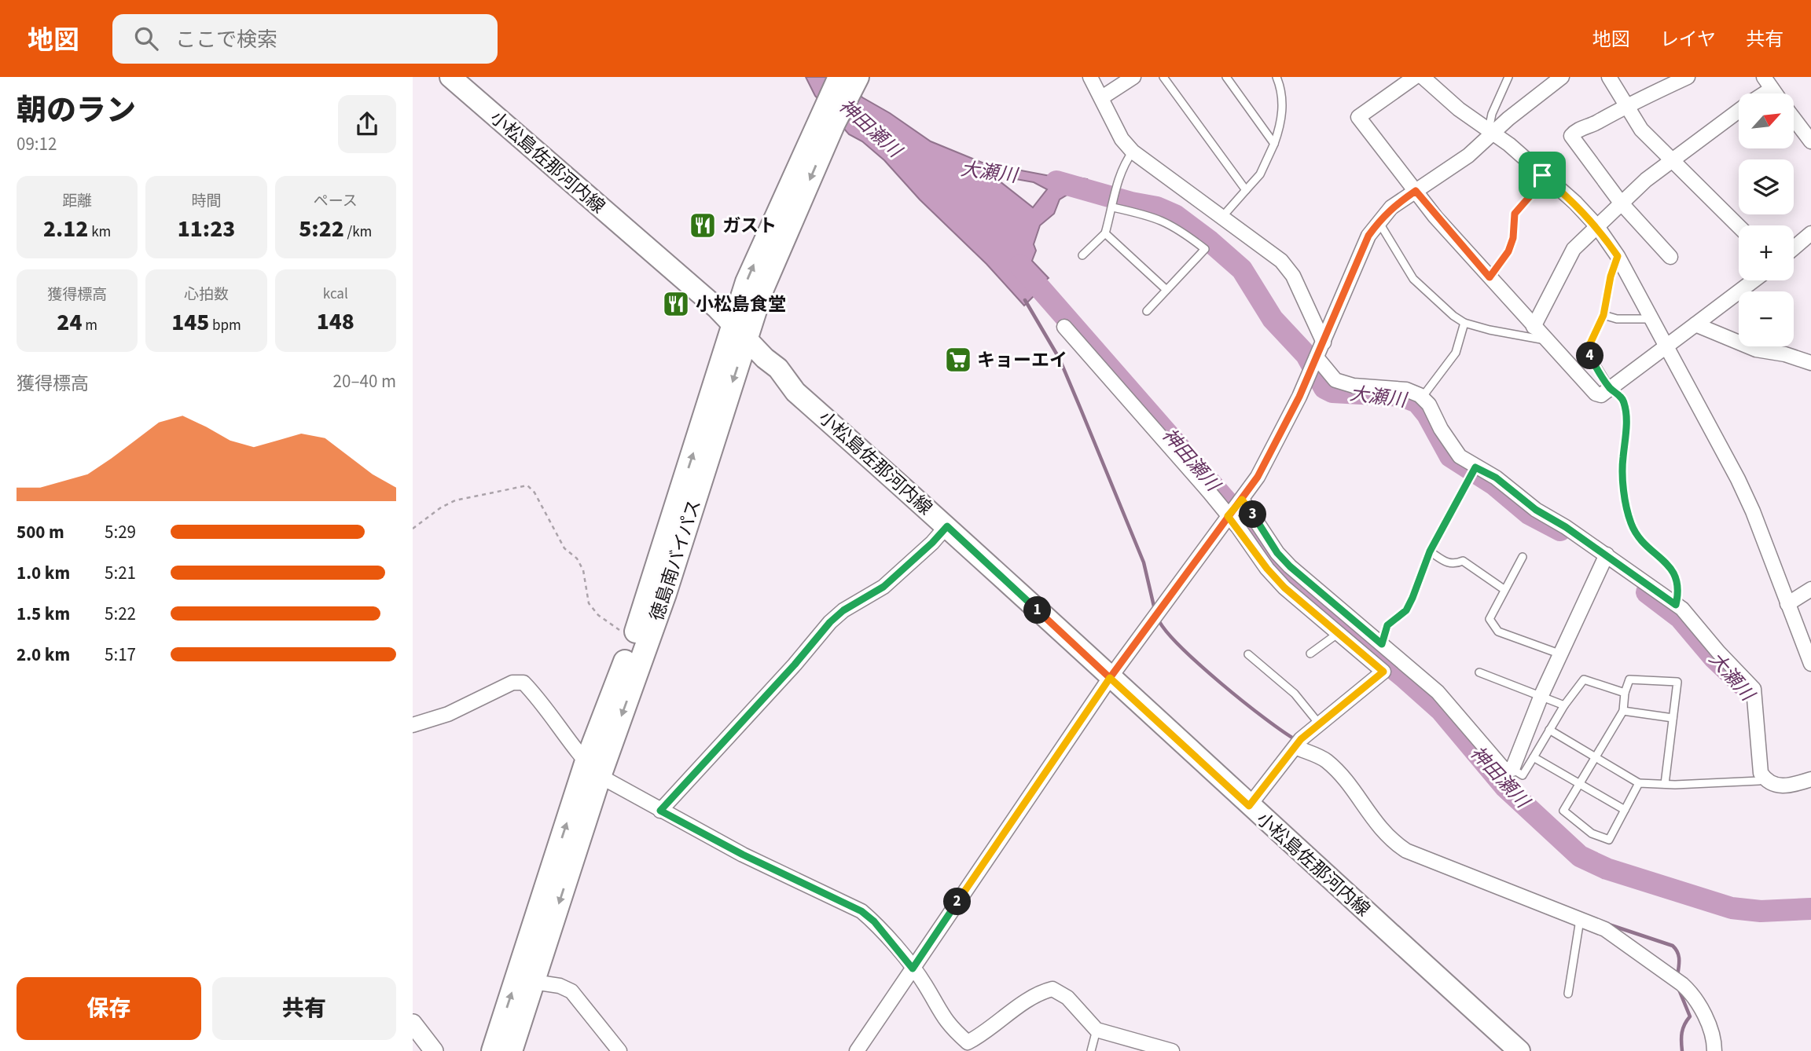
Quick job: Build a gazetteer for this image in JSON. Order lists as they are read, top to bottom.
{
  "streets": {
    "highway": ["徳島南バイパス"],
    "main road": ["小松島佐那河内線"]
  },
  "crossings": [
    ["小松島佐那河内線", "徳島南バイパス"]
  ],
  "water": ["神田瀬川", "大瀬川"],
  "places": {
    "restaurant": ["ガスト", "小松島食堂"],
    "supermarket": ["キョーエイ"]
  },
  "north": "top right",
  "page": {
    "header": "地図",
    "search": "ここで検索",
    "nav": ["地図", "レイヤ", "共有"],
    "heading": ["朝のラン", "09:12"],
    "map_buttons": ["+", "−"],
    "stats": [
      ["距離", "2.12 km"],
      ["時間", "11:23"],
      ["ペース", "5:22 /km"],
      ["獲得標高", "24 m"],
      ["心拍数", "145 bpm"],
      ["kcal", "148"]
    ],
    "pins": [
      "4",
      "3",
      "1",
      "2"
    ],
    "chart": ["獲得標高", "20–40 m"],
    "list": [
      {
        "name": "500 m",
        "note": "5:29"
      },
      {
        "name": "1.0 km",
        "note": "5:21"
      },
      {
        "name": "1.5 km",
        "note": "5:22"
      },
      {
        "name": "2.0 km",
        "note": "5:17"
      }
    ],
    "buttons": ["保存", "共有"]
  }
}
